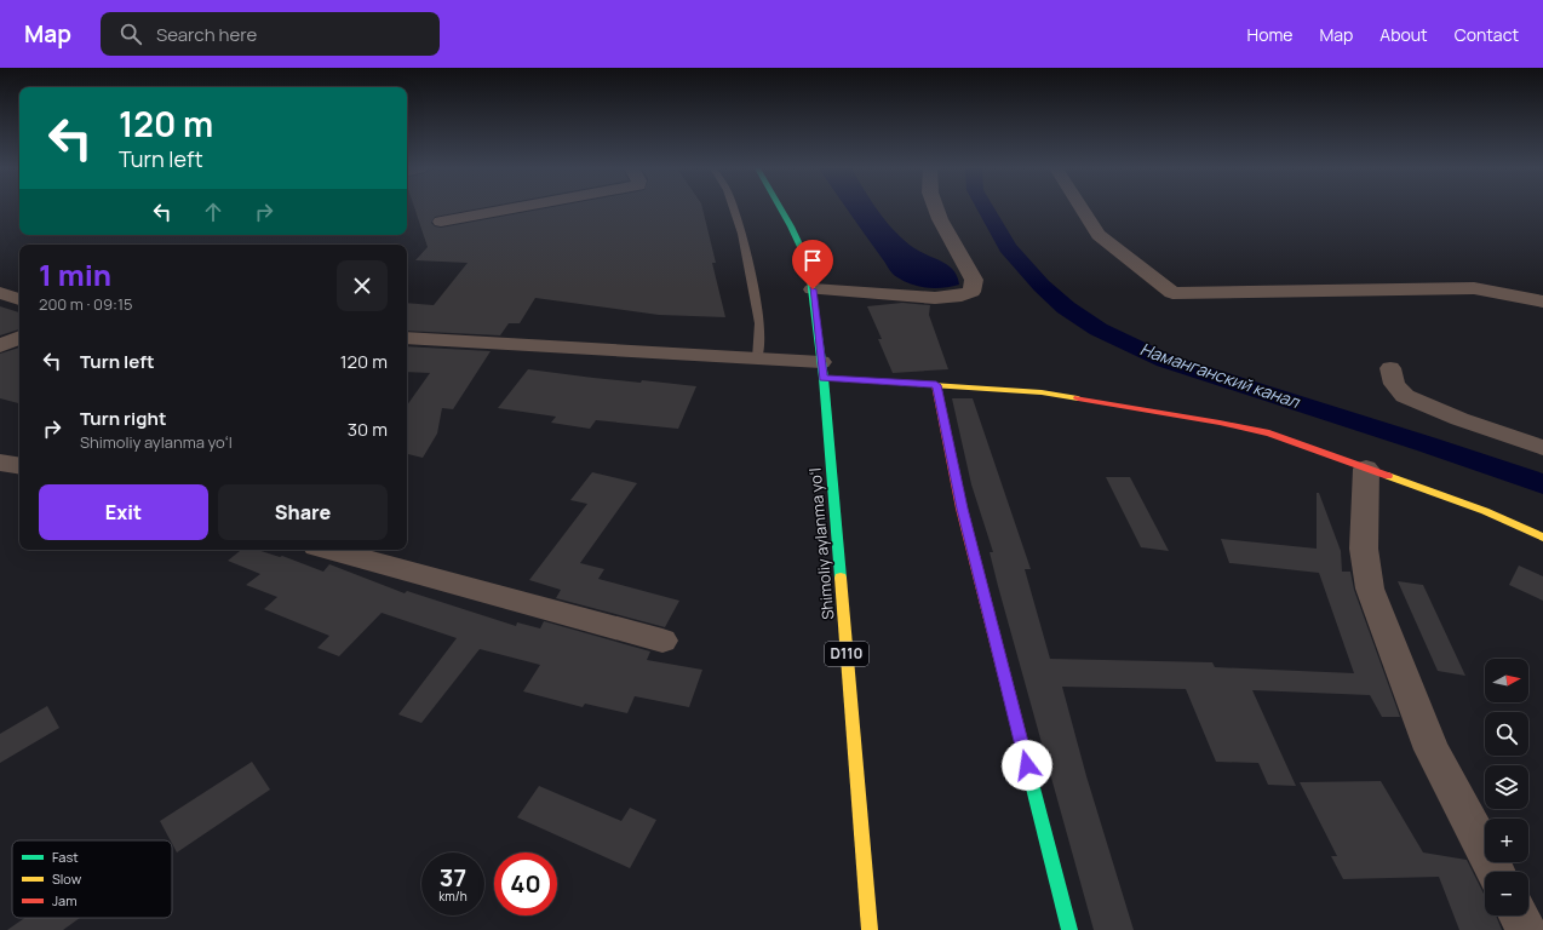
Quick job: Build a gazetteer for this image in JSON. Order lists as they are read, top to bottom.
{
  "streets": {
    "street": ["Shimoliy aylanma yoʻl", "D110"]
  },
  "water": ["Наманганский канал"],
  "legend": ["Fast", "Slow", "Jam"],
  "north": "right",
  "page": {
    "header": "Map",
    "search": "Search here",
    "nav": [
      "Home",
      "Map",
      "About",
      "Contact"
    ],
    "turn": ["120 m", "Turn left"],
    "heading": ["1 min", "200 m · 09:15"],
    "list": [
      {
        "name": "Turn left",
        "value": "120 m"
      },
      {
        "name": "Turn right",
        "note": "Shimoliy aylanma yoʻl",
        "value": "30 m"
      }
    ],
    "buttons": ["Exit", "Share"],
    "map_buttons": ["+", "−"],
    "speed": "37 km/h",
    "limit": "40"
  }
}
